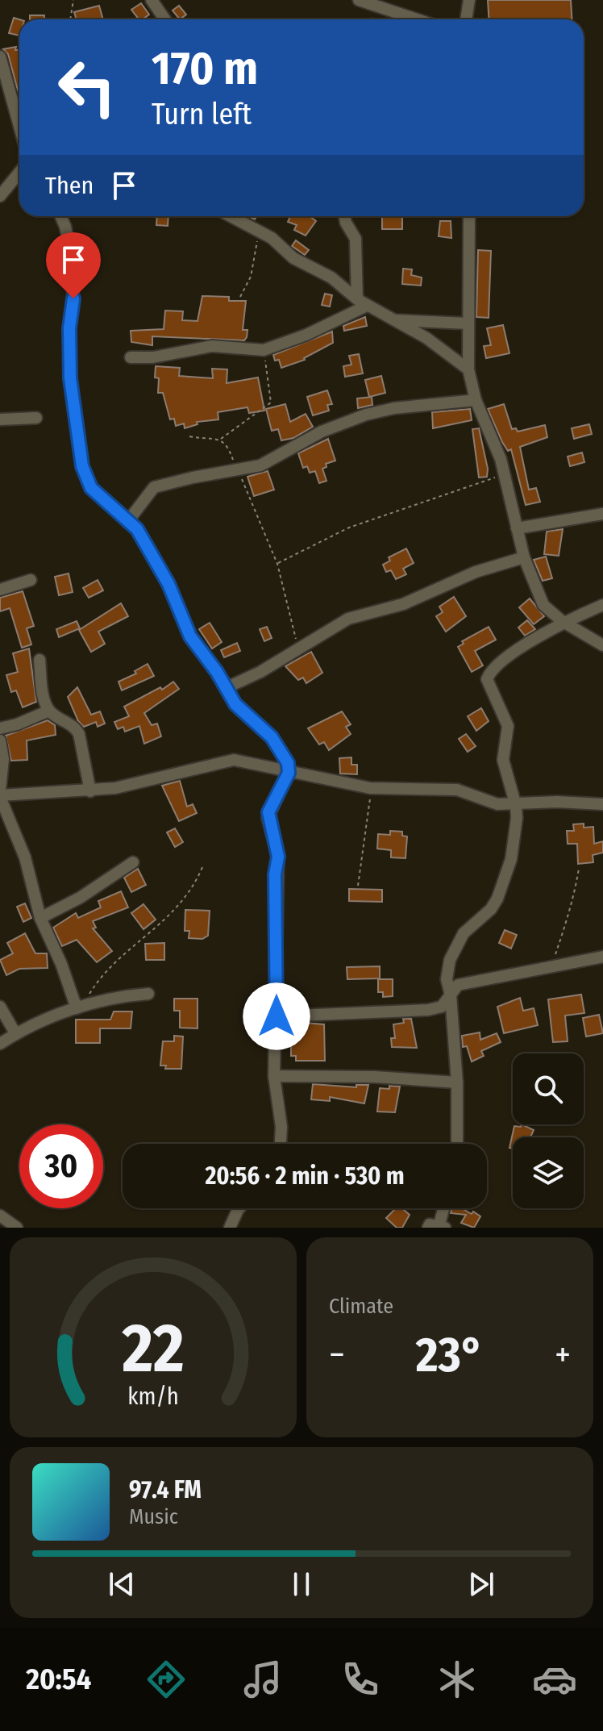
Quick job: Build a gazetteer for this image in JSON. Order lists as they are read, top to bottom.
{
  "page": {
    "turn": ["170 m", "Turn left"],
    "then": "Then",
    "limit": "30",
    "trip": "20:56 · 2 min · 530 m",
    "tile": "Climate",
    "heat": ["−", "23°", "+"],
    "song": ["97.4 FM", "Music"],
    "tabs": "20:54",
    "gauge": ["22", "km/h"]
  }
}
